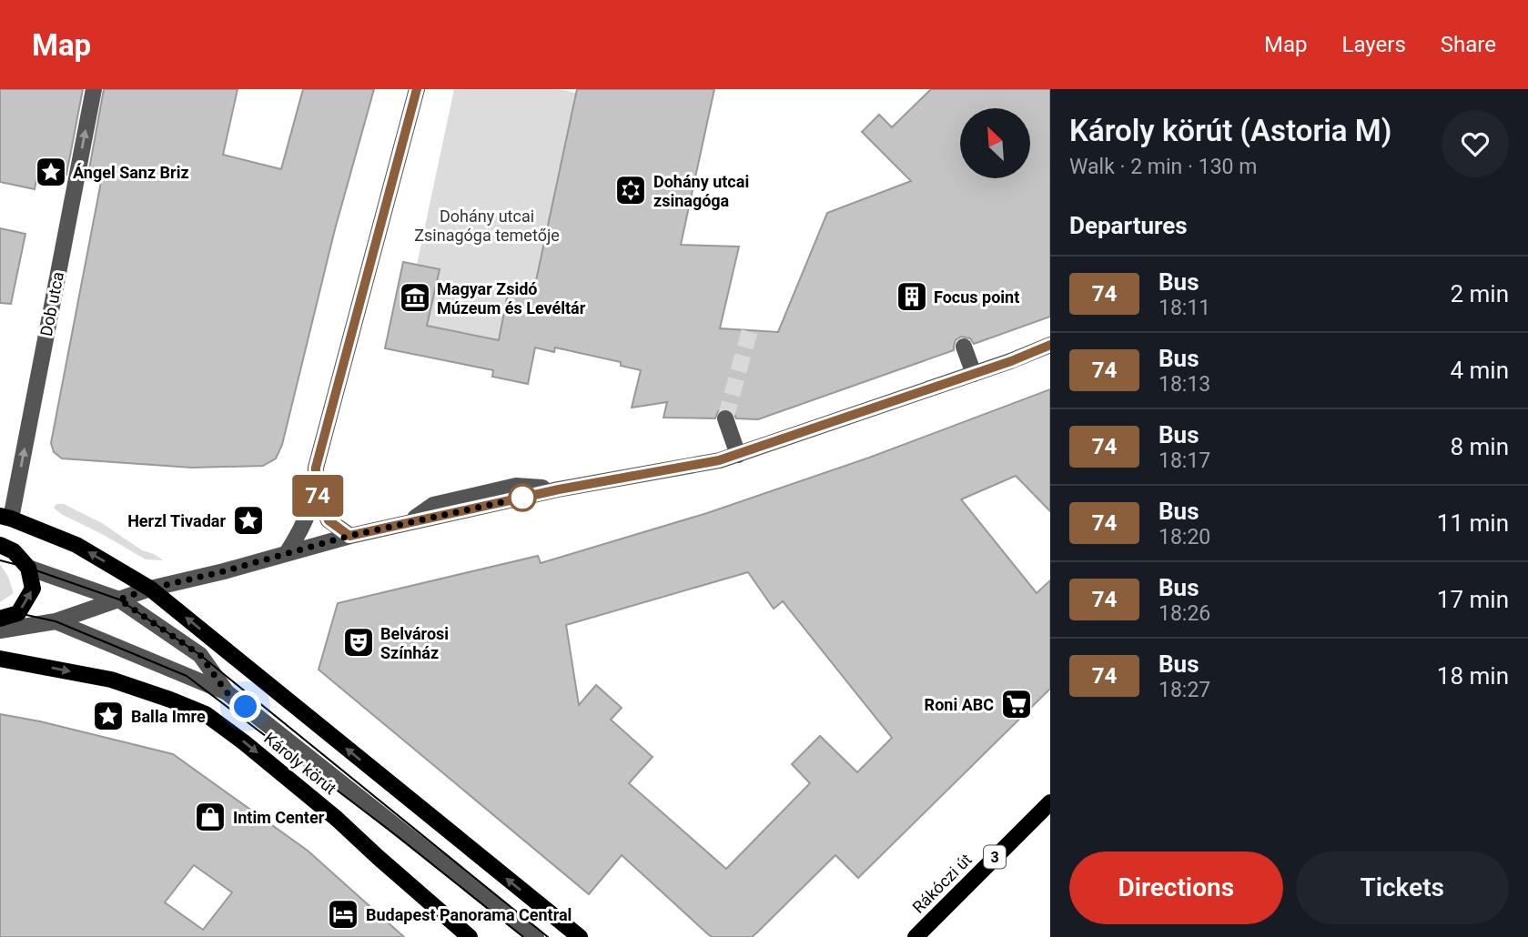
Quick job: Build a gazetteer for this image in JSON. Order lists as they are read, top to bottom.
{
  "streets": {
    "main road": ["Károly körút", "3", "Rákóczi út"],
    "street": ["Dob utca"]
  },
  "one_way": ["Dob utca"],
  "parks": ["Dohány utcai Zsinagóga temetője"],
  "places": {
    "place": ["Ángel Sanz Briz", "Herzl Tivadar", "Balla Imre"],
    "synagogue": ["Dohány utcai zsinagóga"],
    "building": ["Focus point"],
    "museum": ["Magyar Zsidó Múzeum és Levéltár"],
    "theatre": ["Belvárosi Színház"],
    "supermarket": ["Roni ABC"],
    "shop": ["Intim Center"],
    "hotel": ["Budapest Panorama Central"]
  },
  "lines": ["bus line 74"],
  "north": "top left",
  "page": {
    "header": "Map",
    "nav": ["Map", "Layers", "Share"],
    "on_map": "74",
    "heading": [
      ["Károly körút (Astoria M)", "Walk · 2 min · 130 m"],
      "Departures"
    ],
    "list": [
      {
        "mark": "74",
        "name": "Bus",
        "note": "18:11",
        "value": "2 min"
      },
      {
        "mark": "74",
        "name": "Bus",
        "note": "18:13",
        "value": "4 min"
      },
      {
        "mark": "74",
        "name": "Bus",
        "note": "18:17",
        "value": "8 min"
      },
      {
        "mark": "74",
        "name": "Bus",
        "note": "18:20",
        "value": "11 min"
      },
      {
        "mark": "74",
        "name": "Bus",
        "note": "18:26",
        "value": "17 min"
      },
      {
        "mark": "74",
        "name": "Bus",
        "note": "18:27",
        "value": "18 min"
      }
    ],
    "buttons": ["Directions", "Tickets"]
  }
}
